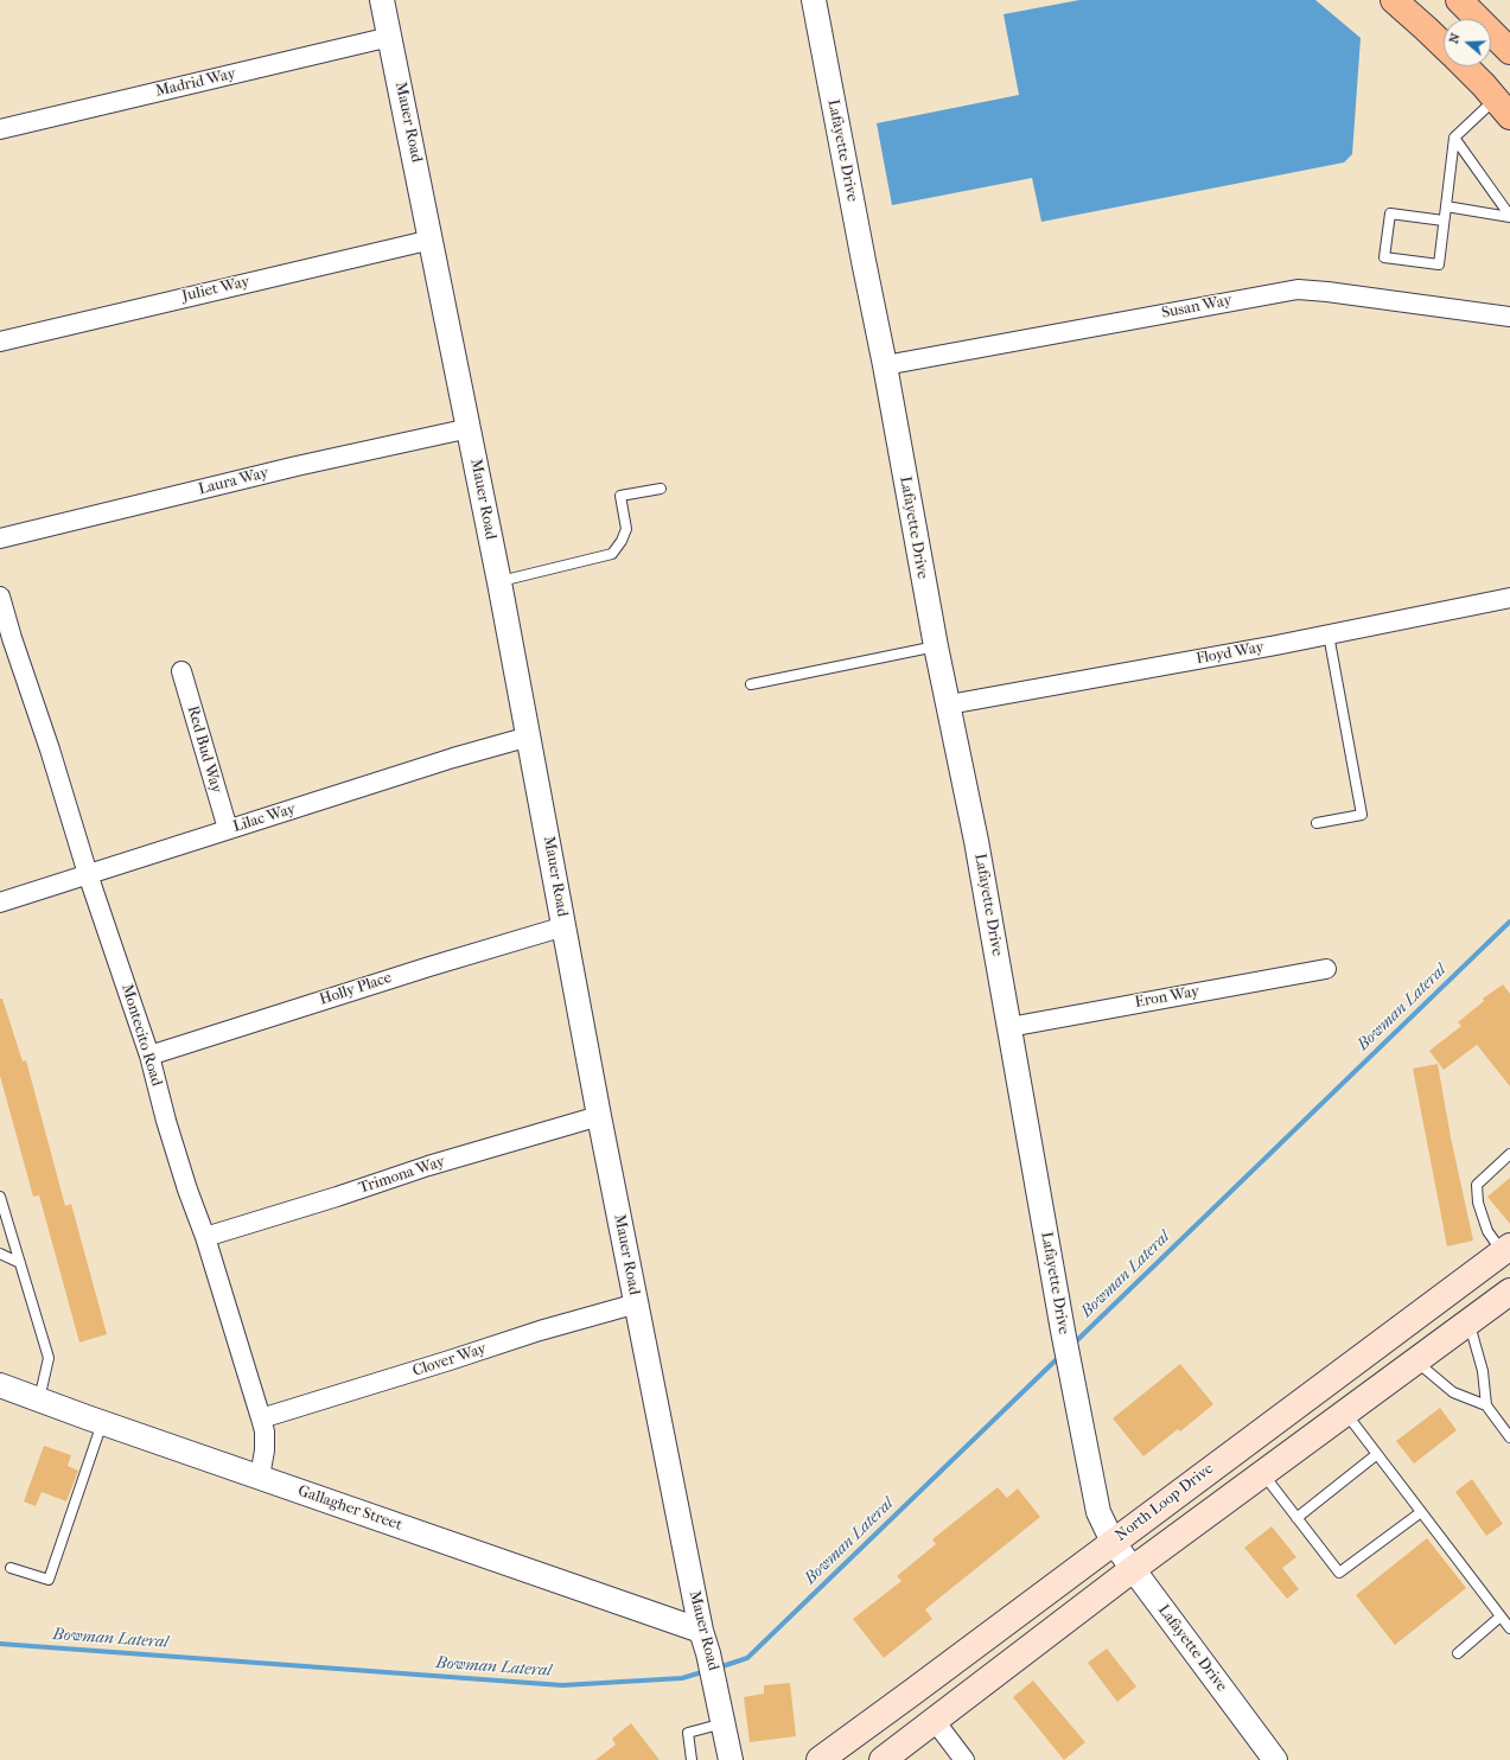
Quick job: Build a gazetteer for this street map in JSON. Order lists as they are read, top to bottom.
{
  "streets": {
    "main road": ["North Loop Drive"],
    "street": [
      "Madrid Way",
      "Mauer Road",
      "Lafayette Drive",
      "Juliet Way",
      "Susan Way",
      "Laura Way",
      "Floyd Way",
      "Red Bud Way",
      "Lilac Way",
      "Holly Place",
      "Eron Way",
      "Montecito Road",
      "Trimona Way",
      "Clover Way",
      "Gallagher Street"
    ]
  },
  "crossings": [
    ["Madrid Way", "Mauer Road"],
    ["Mauer Road", "Juliet Way"],
    ["Mauer Road", "Laura Way"],
    ["Mauer Road", "Lilac Way"],
    ["Mauer Road", "Holly Place"],
    ["Mauer Road", "Trimona Way"],
    ["Mauer Road", "Clover Way"],
    ["Mauer Road", "Gallagher Street"],
    ["Lafayette Drive", "Susan Way"],
    ["Lafayette Drive", "Floyd Way"],
    ["Lafayette Drive", "Eron Way"],
    ["Lafayette Drive", "North Loop Drive"],
    ["Red Bud Way", "Lilac Way"],
    ["Lilac Way", "Montecito Road"],
    ["Holly Place", "Montecito Road"],
    ["Montecito Road", "Trimona Way"],
    ["Montecito Road", "Clover Way"],
    ["Montecito Road", "Gallagher Street"]
  ],
  "water": ["Bowman Lateral"],
  "north": "left"
}
